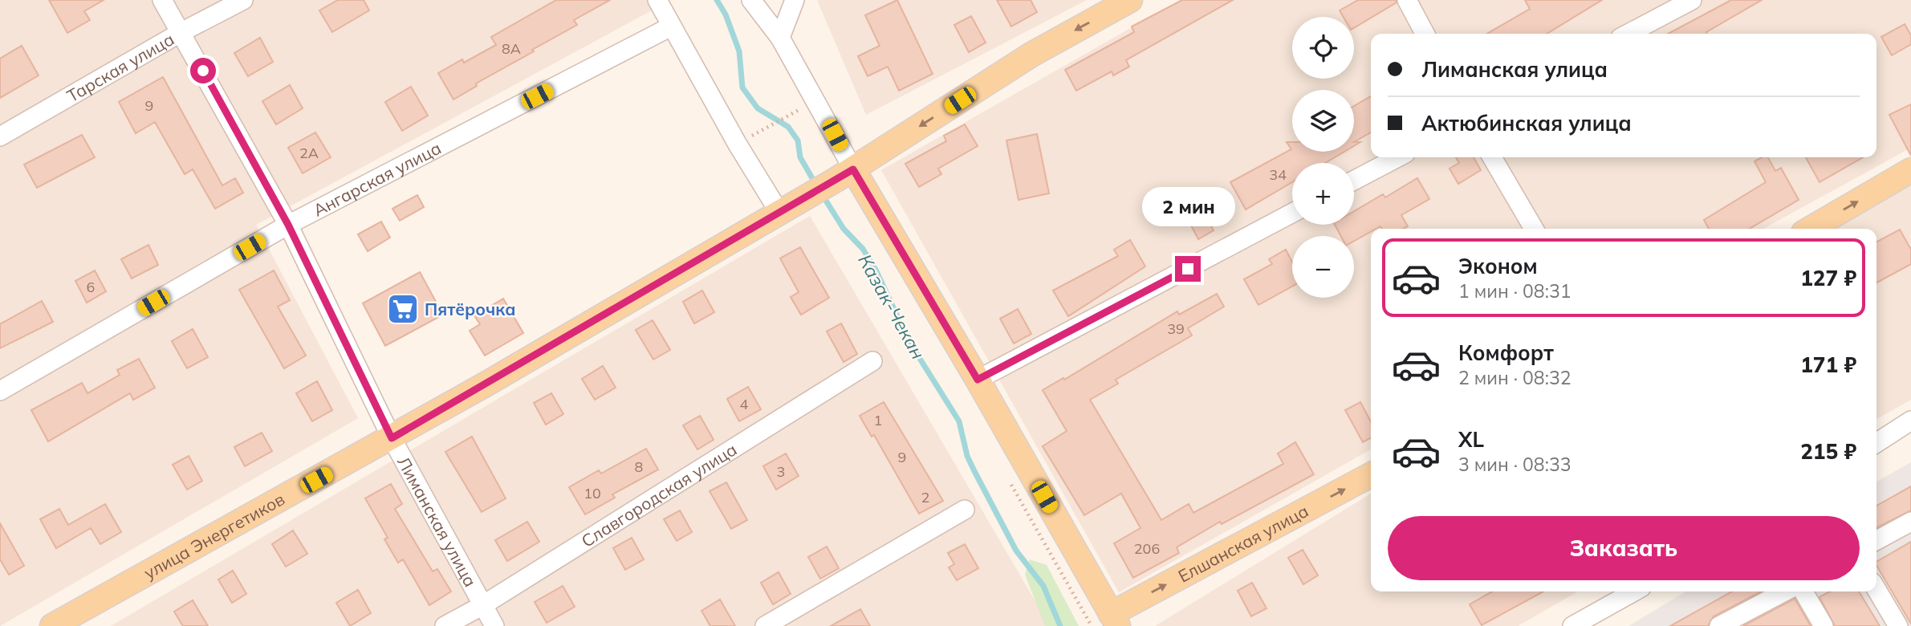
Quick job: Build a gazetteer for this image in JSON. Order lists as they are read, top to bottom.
{
  "streets": {
    "main road": ["улица Энергетиков", "Елшанская улица"],
    "street": [
      "Тарская улица",
      "Ангарская улица",
      "Славгородская улица",
      "Лиманская улица"
    ]
  },
  "crossings": [
    ["Тарская улица", "Лиманская улица"],
    ["Ангарская улица", "Лиманская улица"],
    ["Славгородская улица", "Лиманская улица"],
    ["Лиманская улица", "улица Энергетиков"]
  ],
  "one_way": ["Елшанская улица"],
  "water": ["Казак-Чекан"],
  "places": {
    "supermarket": ["Пятёрочка"]
  },
  "house_numbers": [
    "8А",
    "9",
    "2А",
    "34",
    "6",
    "39",
    "4",
    "1",
    "9",
    "8",
    "3",
    "10",
    "2",
    "206"
  ],
  "page": {
    "map_buttons": ["+", "−"],
    "banner": ["Лиманская улица", "Актюбинская улица"],
    "bubble": "2 мин",
    "list": [
      {
        "name": "Эконом",
        "note": "1 мин · 08:31",
        "value": "127 ₽"
      },
      {
        "name": "Комфорт",
        "note": "2 мин · 08:32",
        "value": "171 ₽"
      },
      {
        "name": "XL",
        "note": "3 мин · 08:33",
        "value": "215 ₽"
      }
    ],
    "buttons": "Заказать"
  }
}
